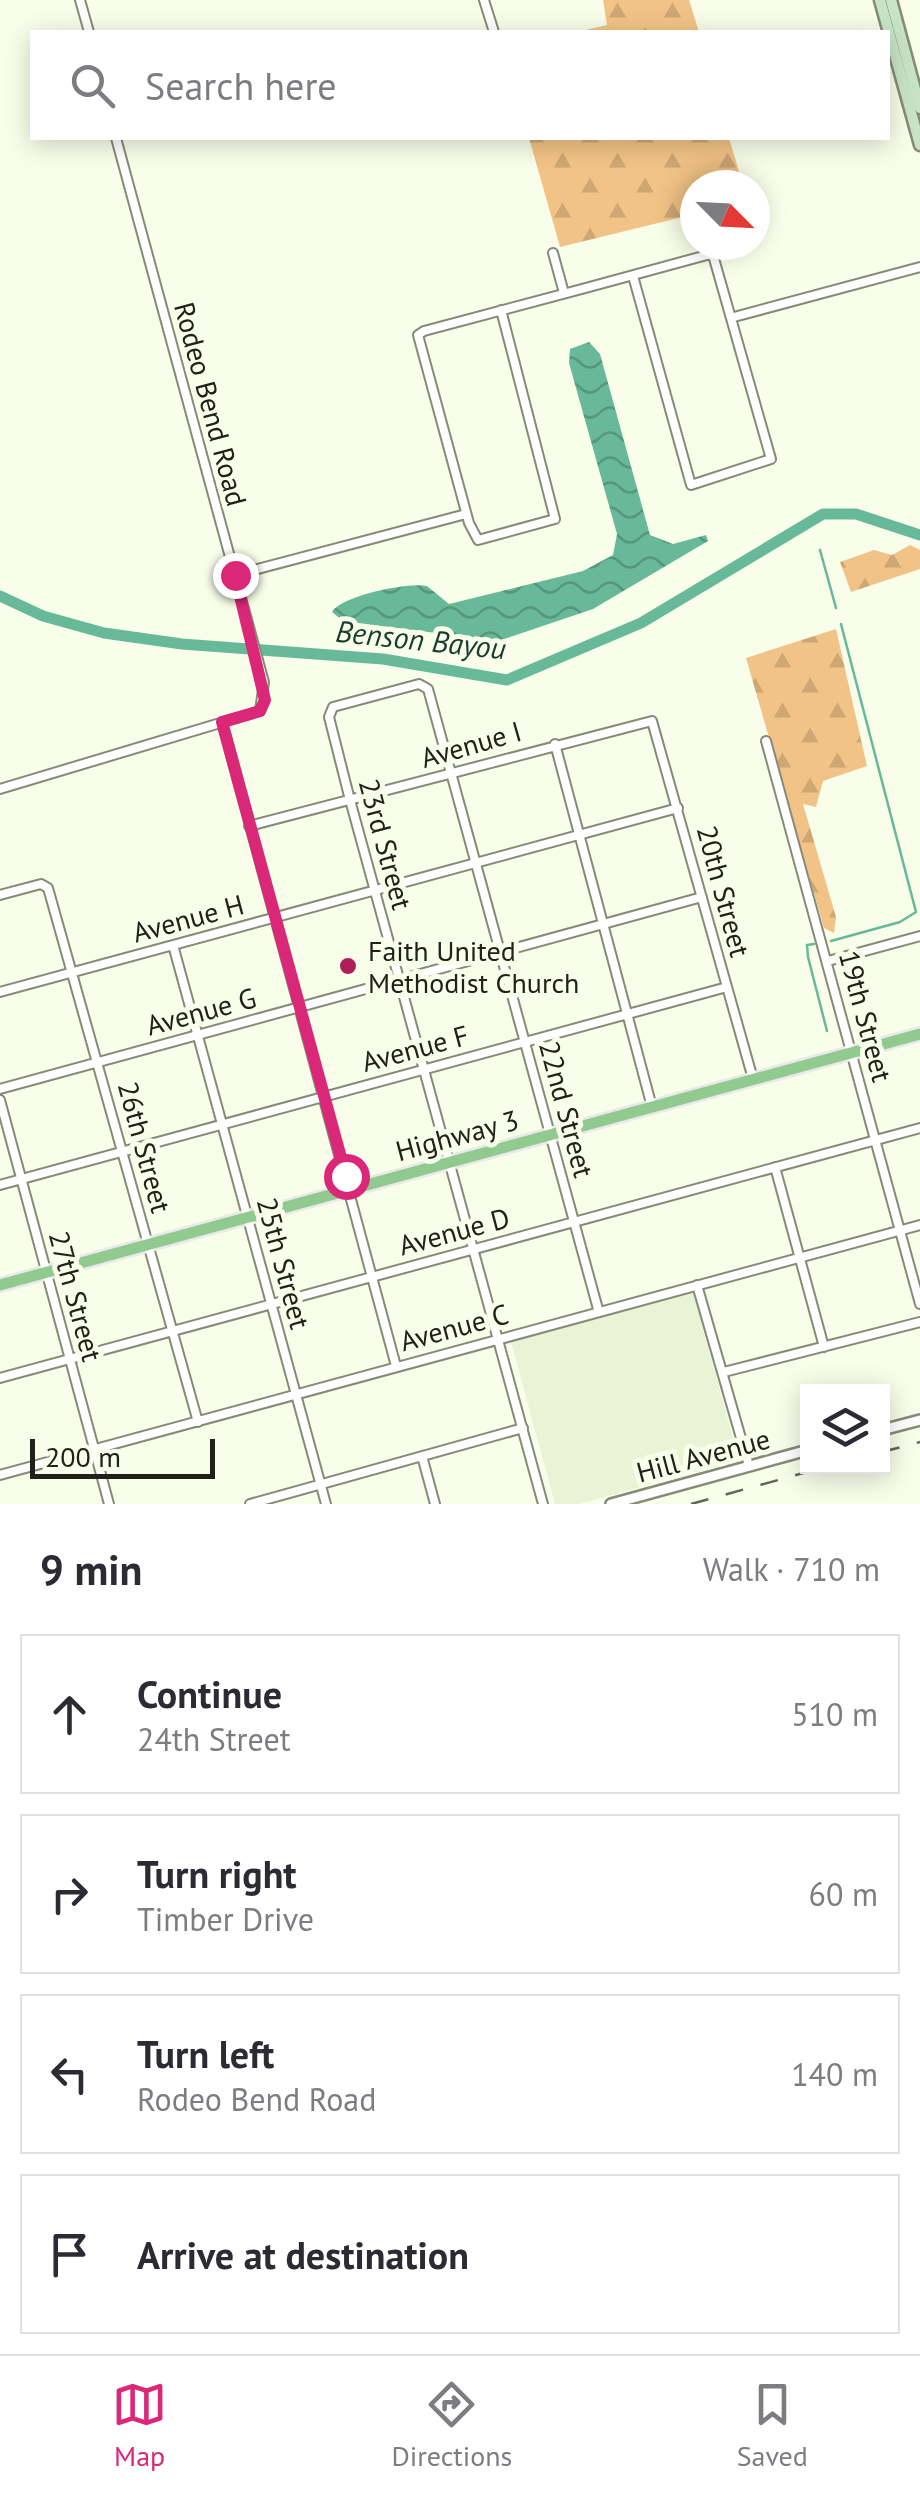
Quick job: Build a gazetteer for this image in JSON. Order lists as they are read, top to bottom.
{
  "streets": {
    "main road": ["Highway 3"],
    "street": [
      "Rodeo Bend Road",
      "Avenue I",
      "23rd Street",
      "20th Street",
      "Avenue H",
      "Avenue G",
      "19th Street",
      "Avenue F",
      "22nd Street",
      "26th Street",
      "Avenue D",
      "25th Street",
      "27th Street",
      "Avenue C",
      "Hill Avenue"
    ]
  },
  "crossings": [
    ["Avenue I", "23rd Street"],
    ["Avenue I", "20th Street"],
    ["Avenue I", "22nd Street"],
    ["23rd Street", "Avenue H"],
    ["23rd Street", "Avenue G"],
    ["23rd Street", "Avenue F"],
    ["23rd Street", "22nd Street"],
    ["23rd Street", "Highway 3"],
    ["23rd Street", "Avenue D"],
    ["23rd Street", "Avenue C"],
    ["20th Street", "Avenue H"],
    ["20th Street", "Avenue G"],
    ["20th Street", "Avenue F"],
    ["20th Street", "Highway 3"],
    ["Avenue H", "22nd Street"],
    ["Avenue H", "26th Street"],
    ["Avenue H", "25th Street"],
    ["Avenue G", "22nd Street"],
    ["Avenue G", "26th Street"],
    ["Avenue G", "25th Street"],
    ["19th Street", "Highway 3"],
    ["19th Street", "Avenue D"],
    ["19th Street", "Avenue C"],
    ["Avenue F", "22nd Street"],
    ["Avenue F", "26th Street"],
    ["Avenue F", "25th Street"],
    ["Avenue F", "27th Street"],
    ["22nd Street", "Highway 3"],
    ["22nd Street", "Avenue D"],
    ["22nd Street", "Avenue C"],
    ["Highway 3", "26th Street"],
    ["Highway 3", "25th Street"],
    ["Highway 3", "27th Street"],
    ["26th Street", "Avenue D"],
    ["26th Street", "Avenue C"],
    ["Avenue D", "25th Street"],
    ["Avenue D", "27th Street"],
    ["25th Street", "Avenue C"],
    ["27th Street", "Avenue C"]
  ],
  "water": ["Benson Bayou"],
  "places": ["Faith United Methodist Church"],
  "scale_bar": "200 m",
  "north": "bottom right",
  "page": {
    "search": "Search here",
    "scale": "200 m",
    "heading": ["9 min", "Walk · 710 m"],
    "list": [
      ["Continue", "24th Street", "510 m"],
      ["Turn right", "Timber Drive", "60 m"],
      ["Turn left", "Rodeo Bend Road", "140 m"],
      "Arrive at destination"
    ],
    "nav": ["Map", "Directions", "Saved"]
  }
}
